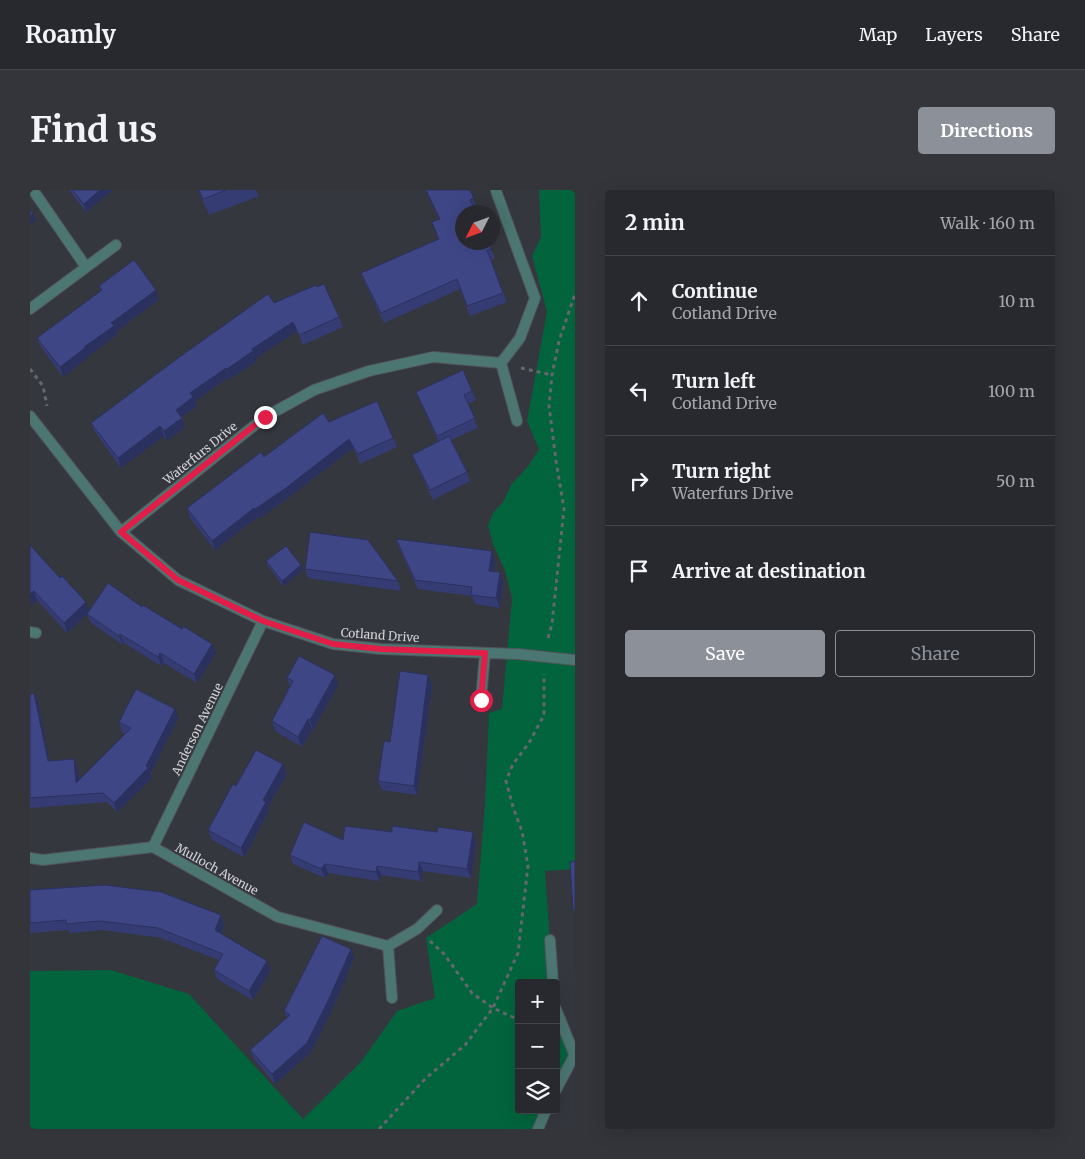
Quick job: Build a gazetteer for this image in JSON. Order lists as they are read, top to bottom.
{
  "streets": {
    "street": [
      "Waterfurs Drive",
      "Cotland Drive",
      "Anderson Avenue",
      "Mulloch Avenue"
    ]
  },
  "crossings": [
    ["Waterfurs Drive", "Cotland Drive"],
    ["Cotland Drive", "Anderson Avenue"],
    ["Anderson Avenue", "Mulloch Avenue"]
  ],
  "north": "bottom left",
  "page": {
    "header": "Roamly",
    "nav": ["Map", "Layers", "Share"],
    "buttons": [
      "Directions",
      ["Save", "Share"]
    ],
    "title": "Find us",
    "heading": ["2 min", "Walk · 160 m"],
    "list": [
      ["Continue", "Cotland Drive", "10 m"],
      ["Turn left", "Cotland Drive", "100 m"],
      ["Turn right", "Waterfurs Drive", "50 m"],
      "Arrive at destination"
    ],
    "map_buttons": ["+", "−"]
  }
}
